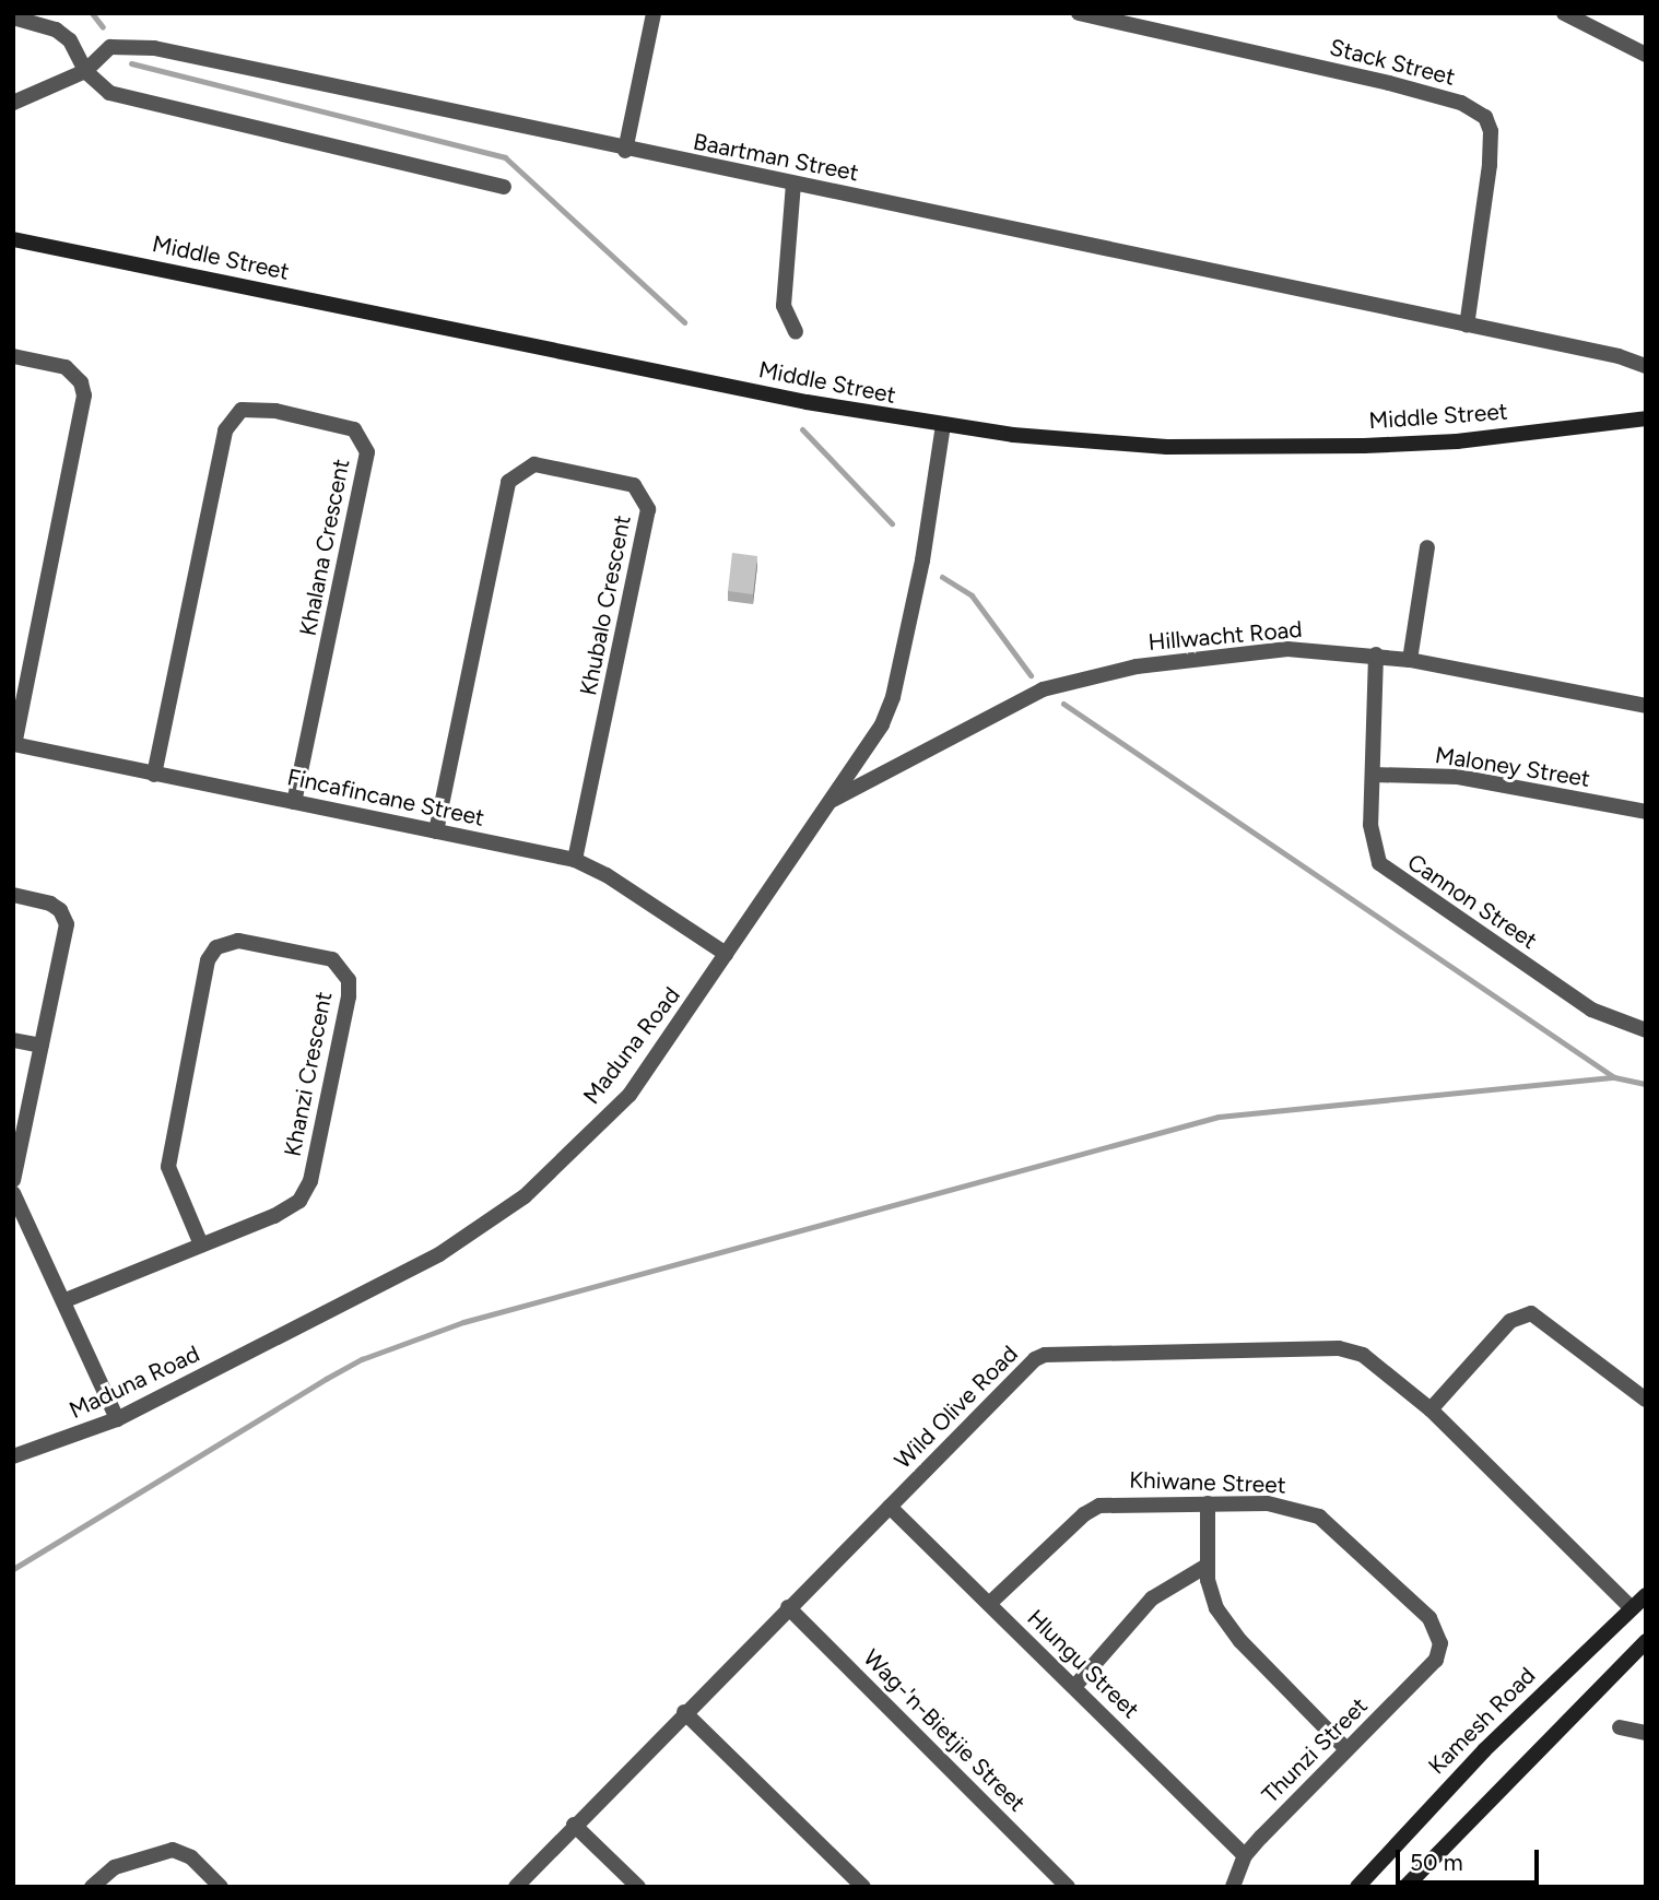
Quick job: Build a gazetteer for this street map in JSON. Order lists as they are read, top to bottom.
{
  "streets": {
    "main road": ["Middle Street", "Kamesh Road"],
    "street": [
      "Stack Street",
      "Baartman Street",
      "Khalana Crescent",
      "Khubalo Crescent",
      "Hillwacht Road",
      "Maloney Street",
      "Fincafincane Street",
      "Cannon Street",
      "Maduna Road",
      "Khanzi Crescent",
      "Wild Olive Road",
      "Khiwane Street",
      "Hlungu Street",
      "Wag-'n-Bietjie Street",
      "Thunzi Street"
    ]
  },
  "crossings": [
    ["Stack Street", "Baartman Street"],
    ["Middle Street", "Maduna Road"],
    ["Khalana Crescent", "Fincafincane Street"],
    ["Khubalo Crescent", "Fincafincane Street"],
    ["Hillwacht Road", "Cannon Street"],
    ["Hillwacht Road", "Maduna Road"],
    ["Maloney Street", "Cannon Street"],
    ["Fincafincane Street", "Maduna Road"],
    ["Wild Olive Road", "Hlungu Street"],
    ["Wild Olive Road", "Kamesh Road"],
    ["Wild Olive Road", "Wag-'n-Bietjie Street"],
    ["Khiwane Street", "Hlungu Street"],
    ["Khiwane Street", "Thunzi Street"],
    ["Hlungu Street", "Thunzi Street"]
  ],
  "scale_bar": "50 m"
}
